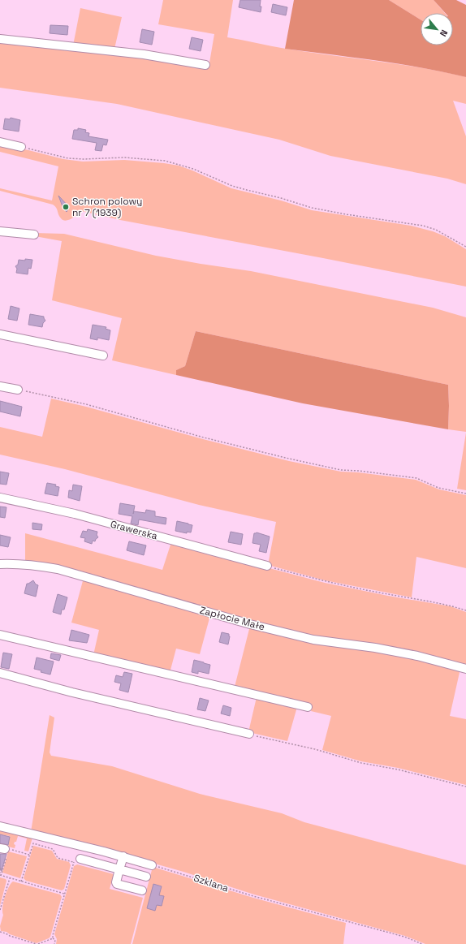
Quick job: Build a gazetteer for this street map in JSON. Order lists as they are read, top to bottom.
{
  "streets": {
    "street": ["Grawerska", "Zapłocie Małe"],
    "path": ["Szklana"]
  },
  "places": ["Schron polowy nr 7 (1939)"],
  "north": "bottom right"
}
